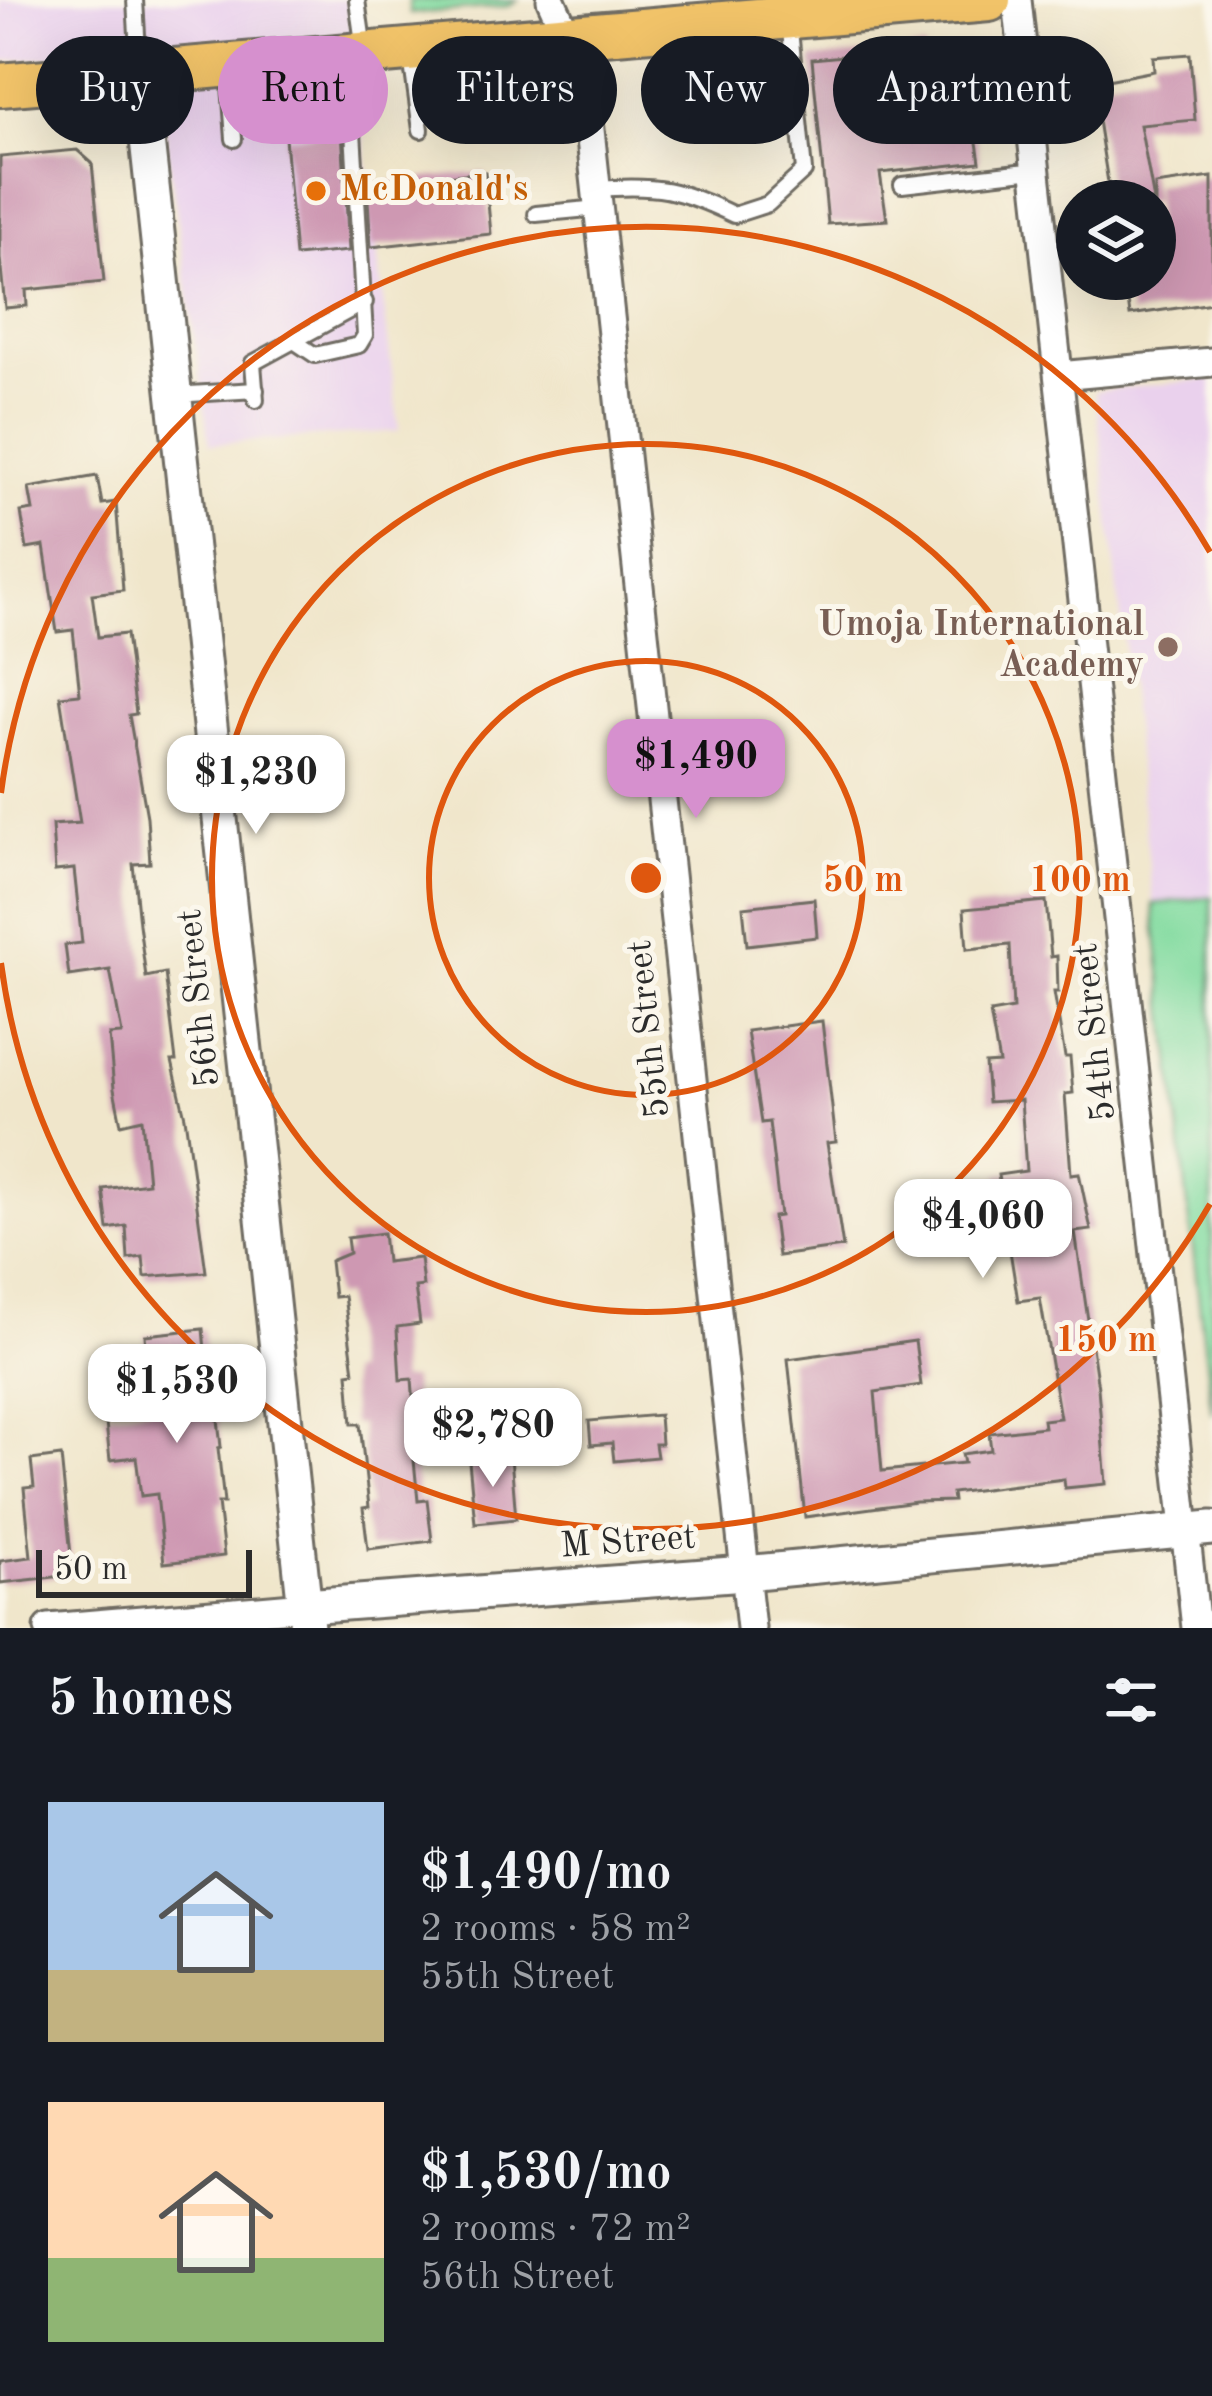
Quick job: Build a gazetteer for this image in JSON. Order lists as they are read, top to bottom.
{
  "streets": {
    "street": [
      "56th Street",
      "55th Street",
      "54th Street",
      "M Street"
    ]
  },
  "crossings": [
    ["56th Street", "M Street"],
    ["55th Street", "M Street"],
    ["54th Street", "M Street"]
  ],
  "places": ["McDonald's", "Umoja International Academy"],
  "scale_bar": "50 m",
  "page": {
    "chip": [
      "Buy",
      "Rent",
      "Filters",
      "New",
      "Apartment"
    ],
    "price": [
      "$1,490",
      "$1,230",
      "$4,060",
      "$1,530",
      "$2,780"
    ],
    "scale": "50 m",
    "heading": "5 homes",
    "list": [
      {
        "name": "$1,490/mo",
        "note": "2 rooms · 58 m² · 55th Street"
      },
      {
        "name": "$1,530/mo",
        "note": "2 rooms · 72 m² · 56th Street"
      }
    ]
  },
  "rings": ["50 m", "100 m", "150 m"]
}
